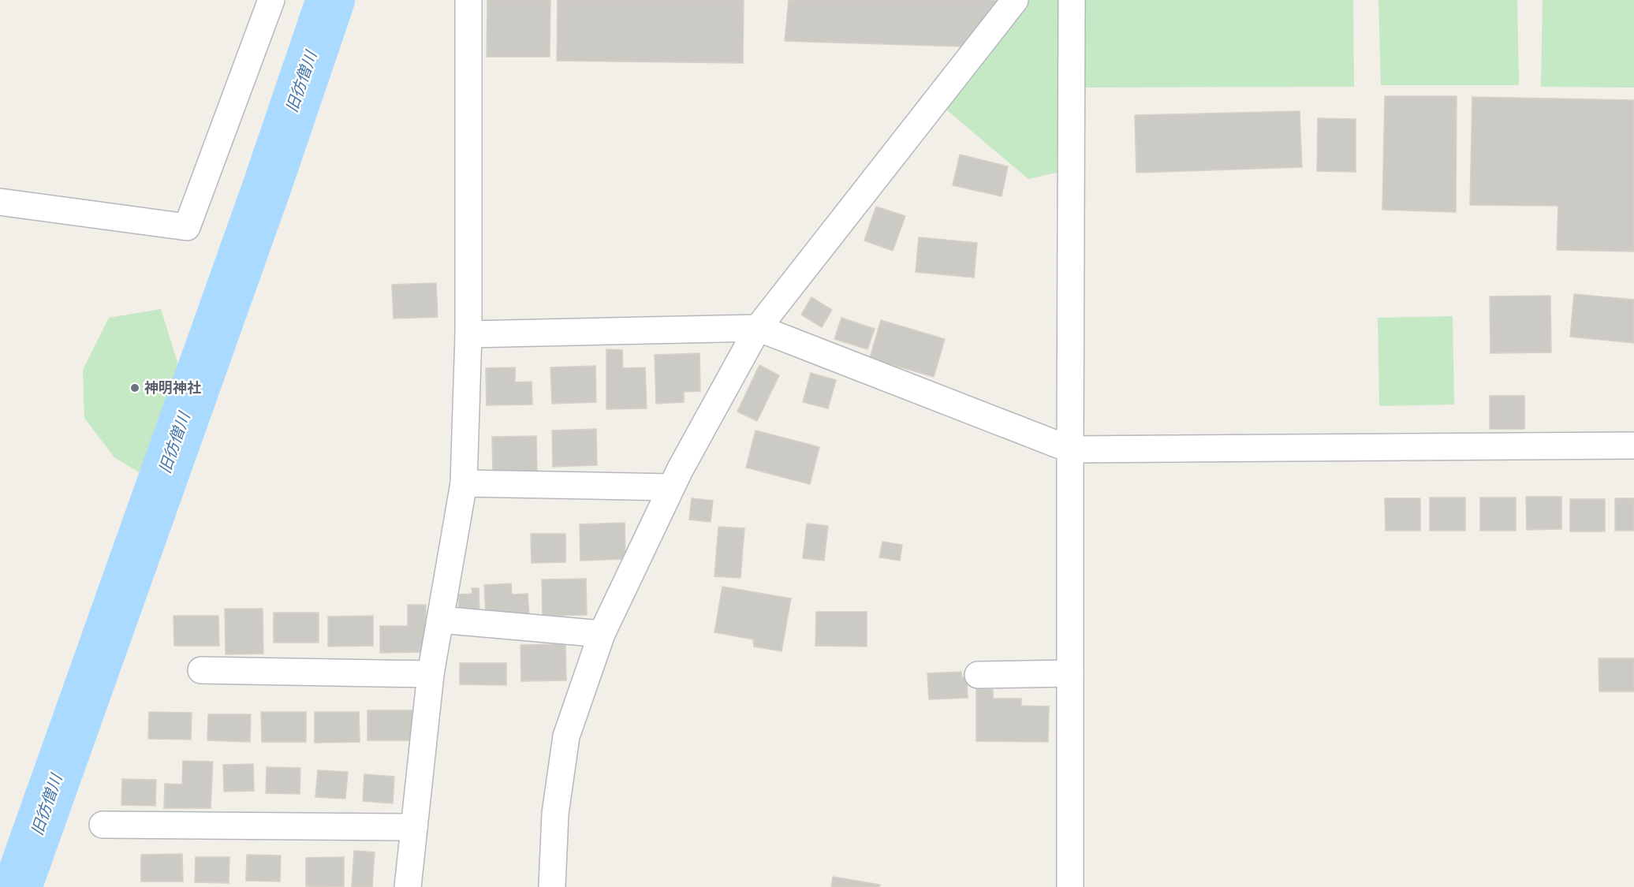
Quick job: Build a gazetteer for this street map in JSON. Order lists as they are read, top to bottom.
{
  "water": ["旧彷僧川"],
  "places": ["神明神社"]
}
